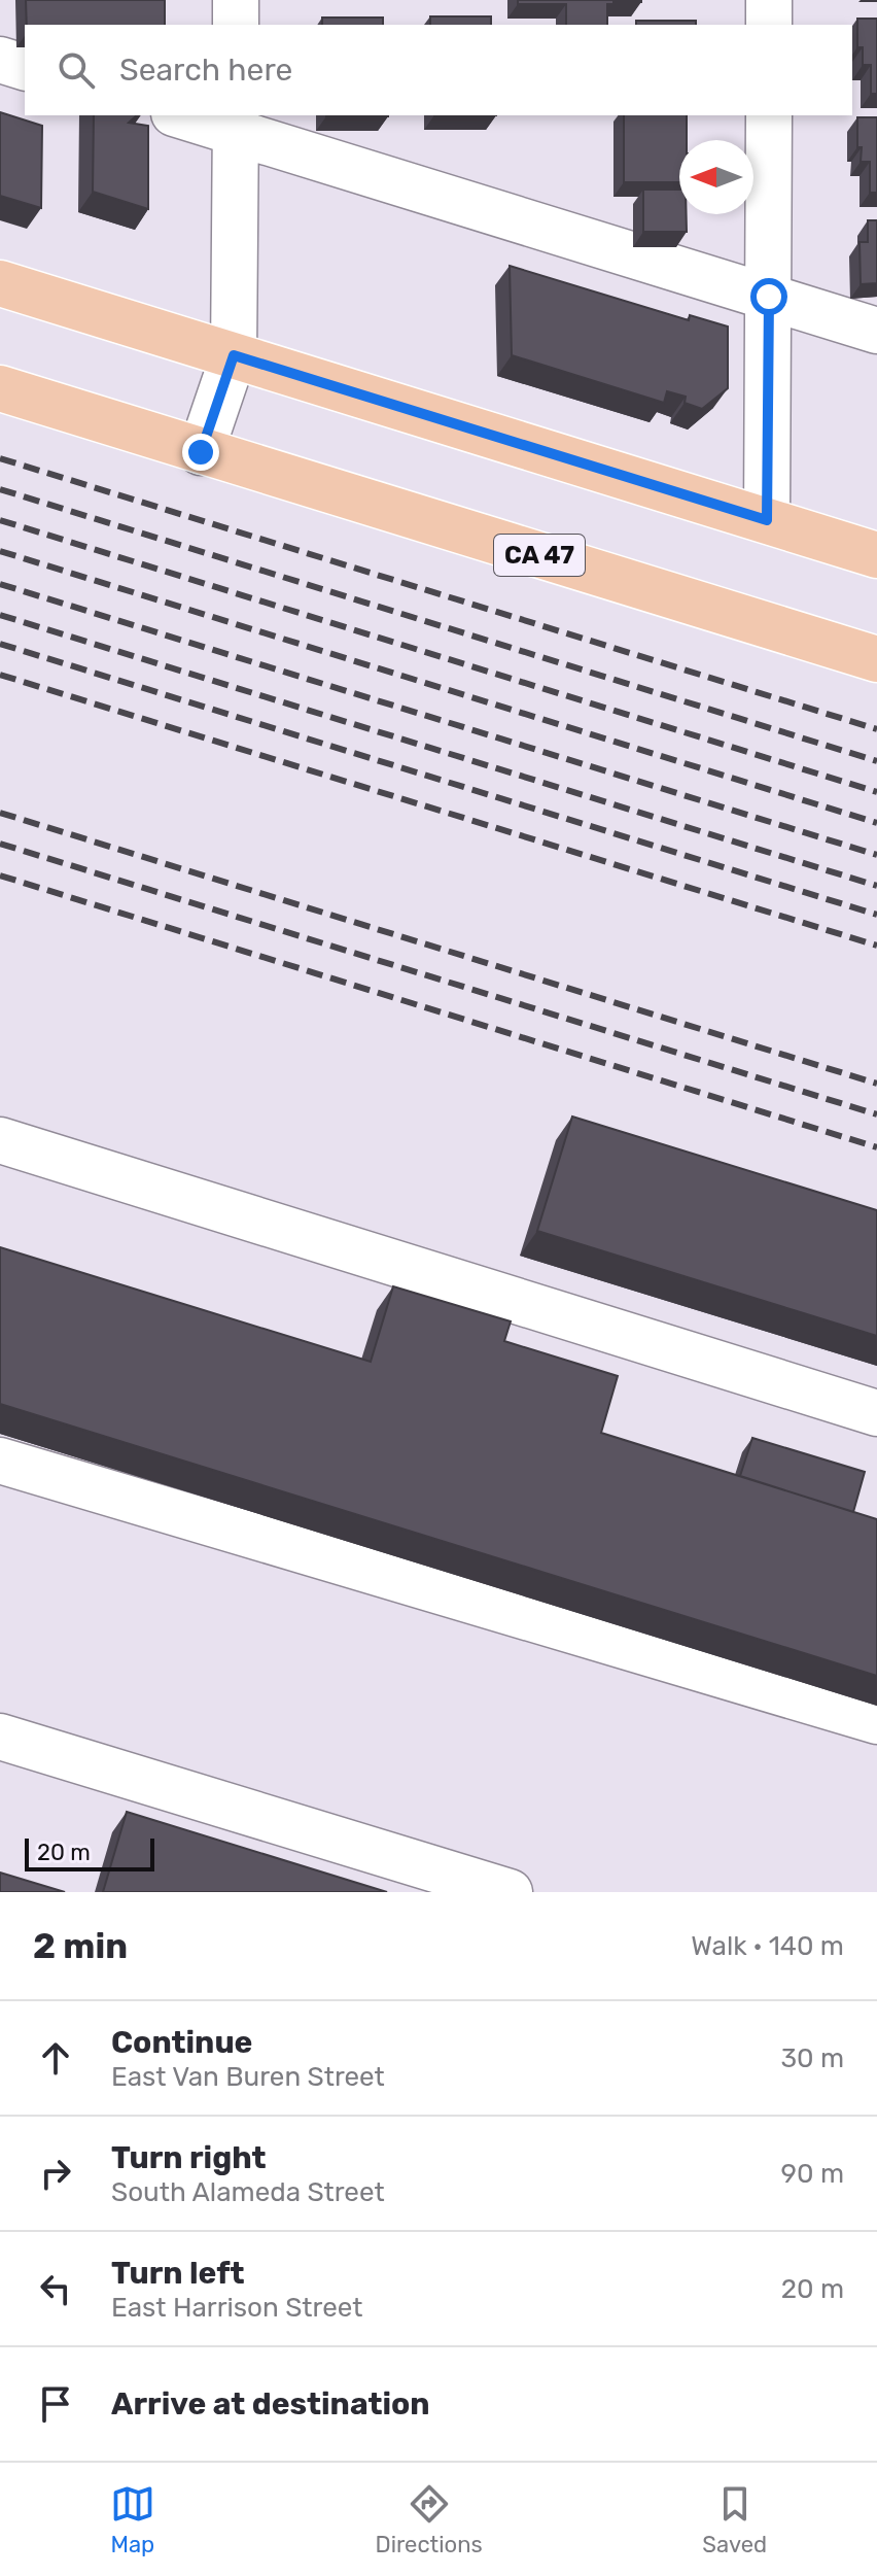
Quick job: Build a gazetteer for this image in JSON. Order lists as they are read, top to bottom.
{
  "streets": {
    "main road": ["CA 47"]
  },
  "scale_bar": "20 m",
  "north": "left",
  "page": {
    "search": "Search here",
    "scale": "20 m",
    "heading": ["2 min", "Walk · 140 m"],
    "list": [
      ["Continue", "East Van Buren Street", "30 m"],
      ["Turn right", "South Alameda Street", "90 m"],
      ["Turn left", "East Harrison Street", "20 m"],
      "Arrive at destination"
    ],
    "nav": ["Map", "Directions", "Saved"]
  }
}
